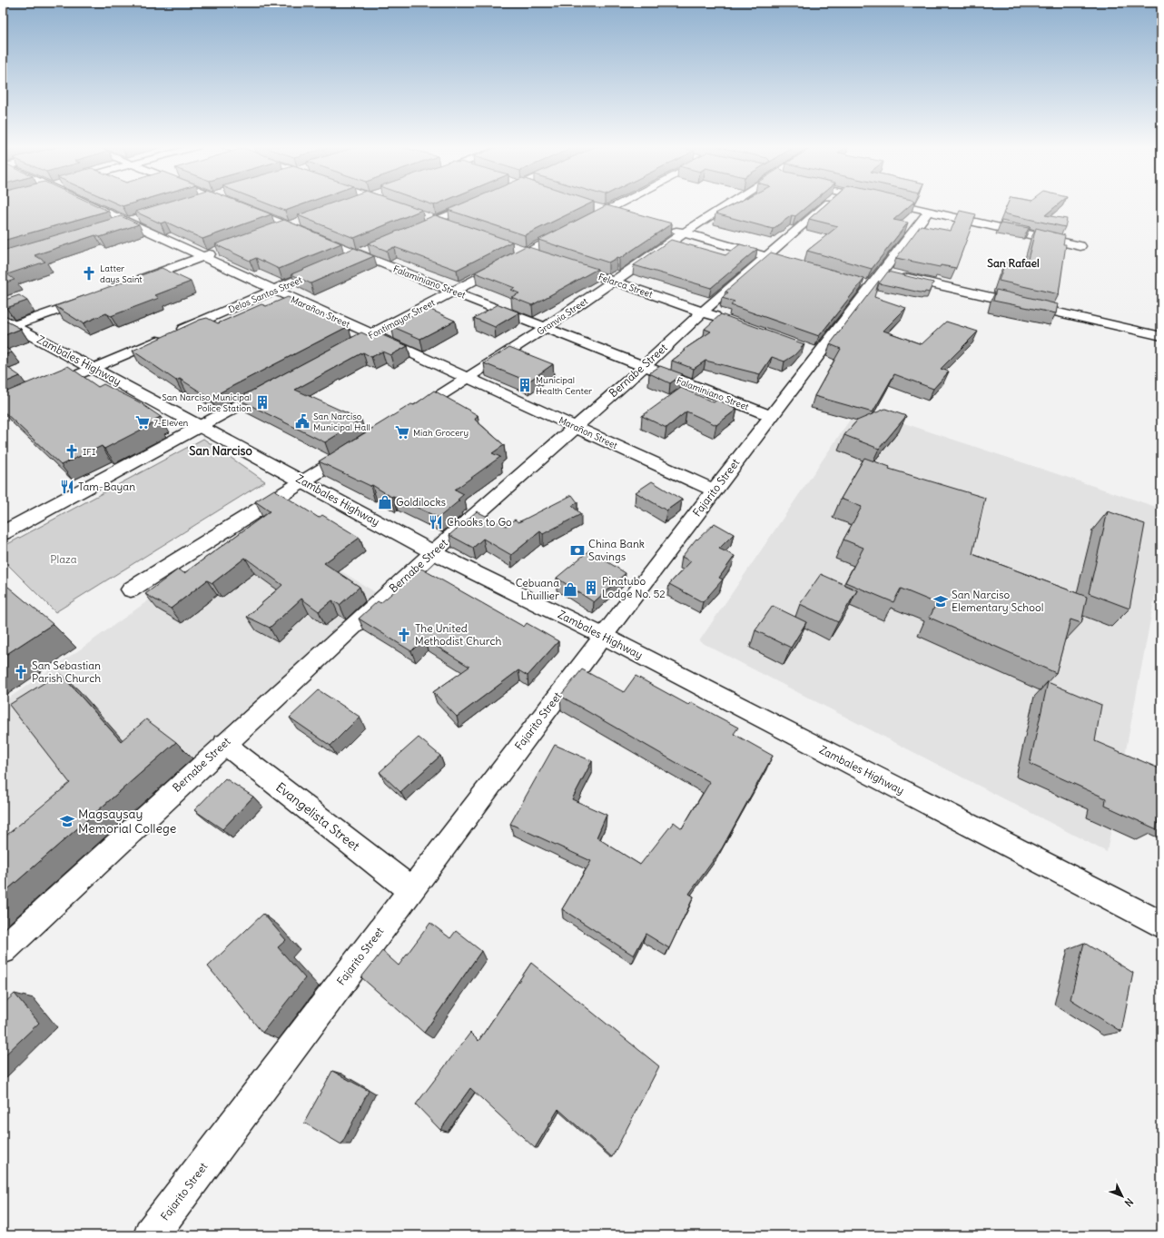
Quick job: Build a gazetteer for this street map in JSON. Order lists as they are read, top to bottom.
{
  "streets": {
    "street": [
      "Falaminiano Street",
      "Felarca Street",
      "Delos Santos Street",
      "Marañon Street",
      "Granvia Street",
      "Fontimayor Street",
      "Zambales Highway",
      "Bernabe Street",
      "Fajarito Street",
      "Evangelista Street"
    ]
  },
  "crossings": [
    ["Falaminiano Street", "Granvia Street"],
    ["Falaminiano Street", "Fontimayor Street"],
    ["Falaminiano Street", "Bernabe Street"],
    ["Falaminiano Street", "Fajarito Street"],
    ["Felarca Street", "Granvia Street"],
    ["Felarca Street", "Bernabe Street"],
    ["Delos Santos Street", "Marañon Street"],
    ["Delos Santos Street", "Zambales Highway"],
    ["Marañon Street", "Granvia Street"],
    ["Marañon Street", "Fontimayor Street"],
    ["Marañon Street", "Bernabe Street"],
    ["Marañon Street", "Fajarito Street"],
    ["Zambales Highway", "Bernabe Street"],
    ["Zambales Highway", "Fajarito Street"],
    ["Bernabe Street", "Evangelista Street"],
    ["Fajarito Street", "Evangelista Street"]
  ],
  "districts": ["San Rafael", "San Narciso"],
  "parks": ["Plaza"],
  "places": {
    "church": [
      "Latter days Saint",
      "IFI",
      "The United Methodist Church",
      "San Sebastian Parish Church"
    ],
    "building": ["Municipal Health Center", "San Narciso Municipal Police Station", "Pinatubo Lodge No. 52"],
    "public building": ["San Narciso Municipal Hall"],
    "supermarket": ["7-Eleven", "Miah Grocery"],
    "restaurant": ["Tam-Bayan", "Chooks to Go"],
    "shop": ["Goldilocks", "Cebuana Lhuillier"],
    "bank": ["China Bank Savings"],
    "school or university": ["San Narciso Elementary School", "Magsaysay Memorial College"]
  },
  "north": "bottom right"
}
